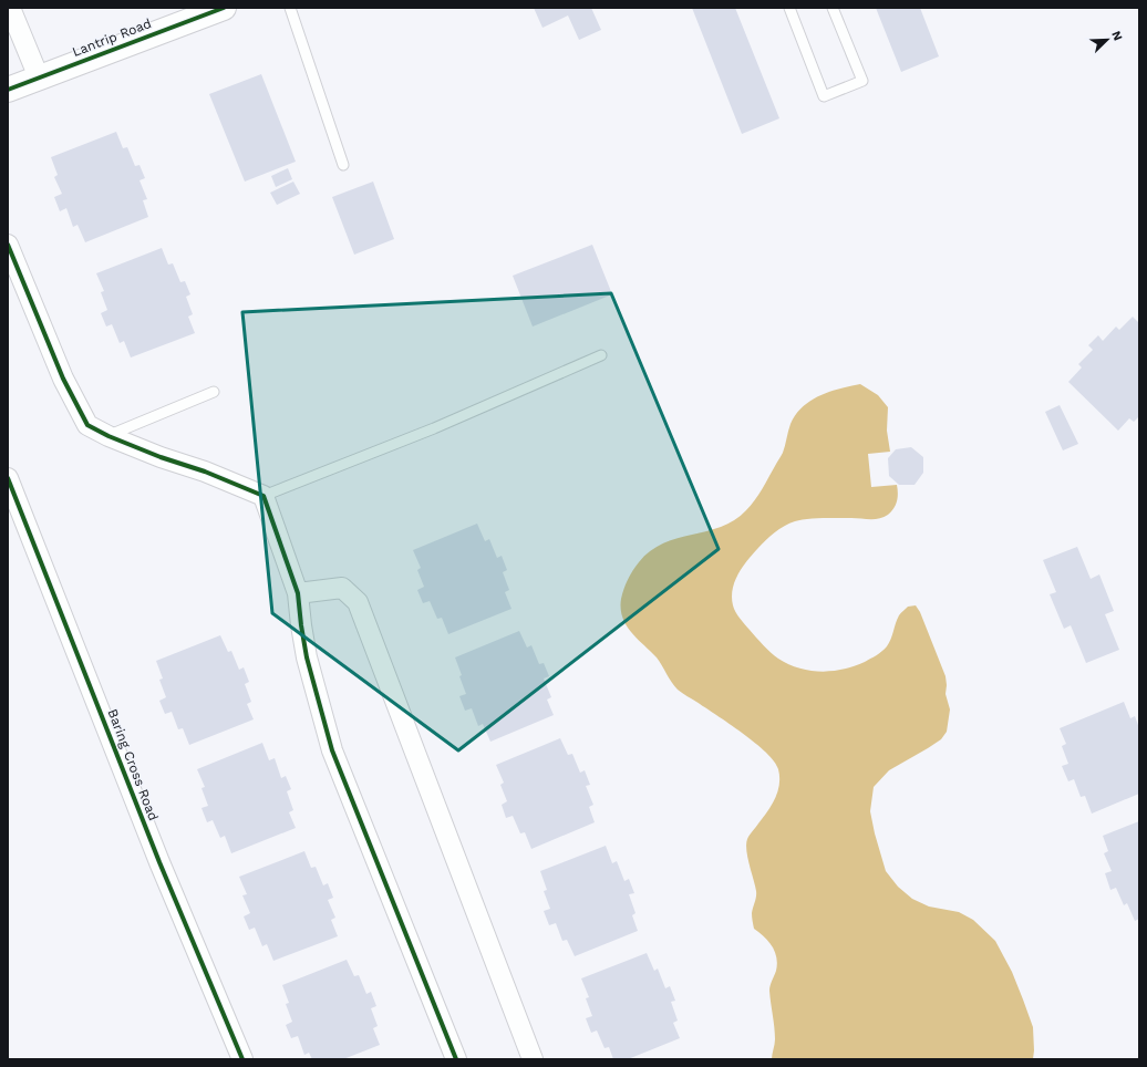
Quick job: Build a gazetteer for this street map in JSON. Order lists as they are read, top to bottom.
{
  "streets": {
    "street": ["Lantrip Road", "Baring Cross Road"]
  },
  "north": "top right"
}
